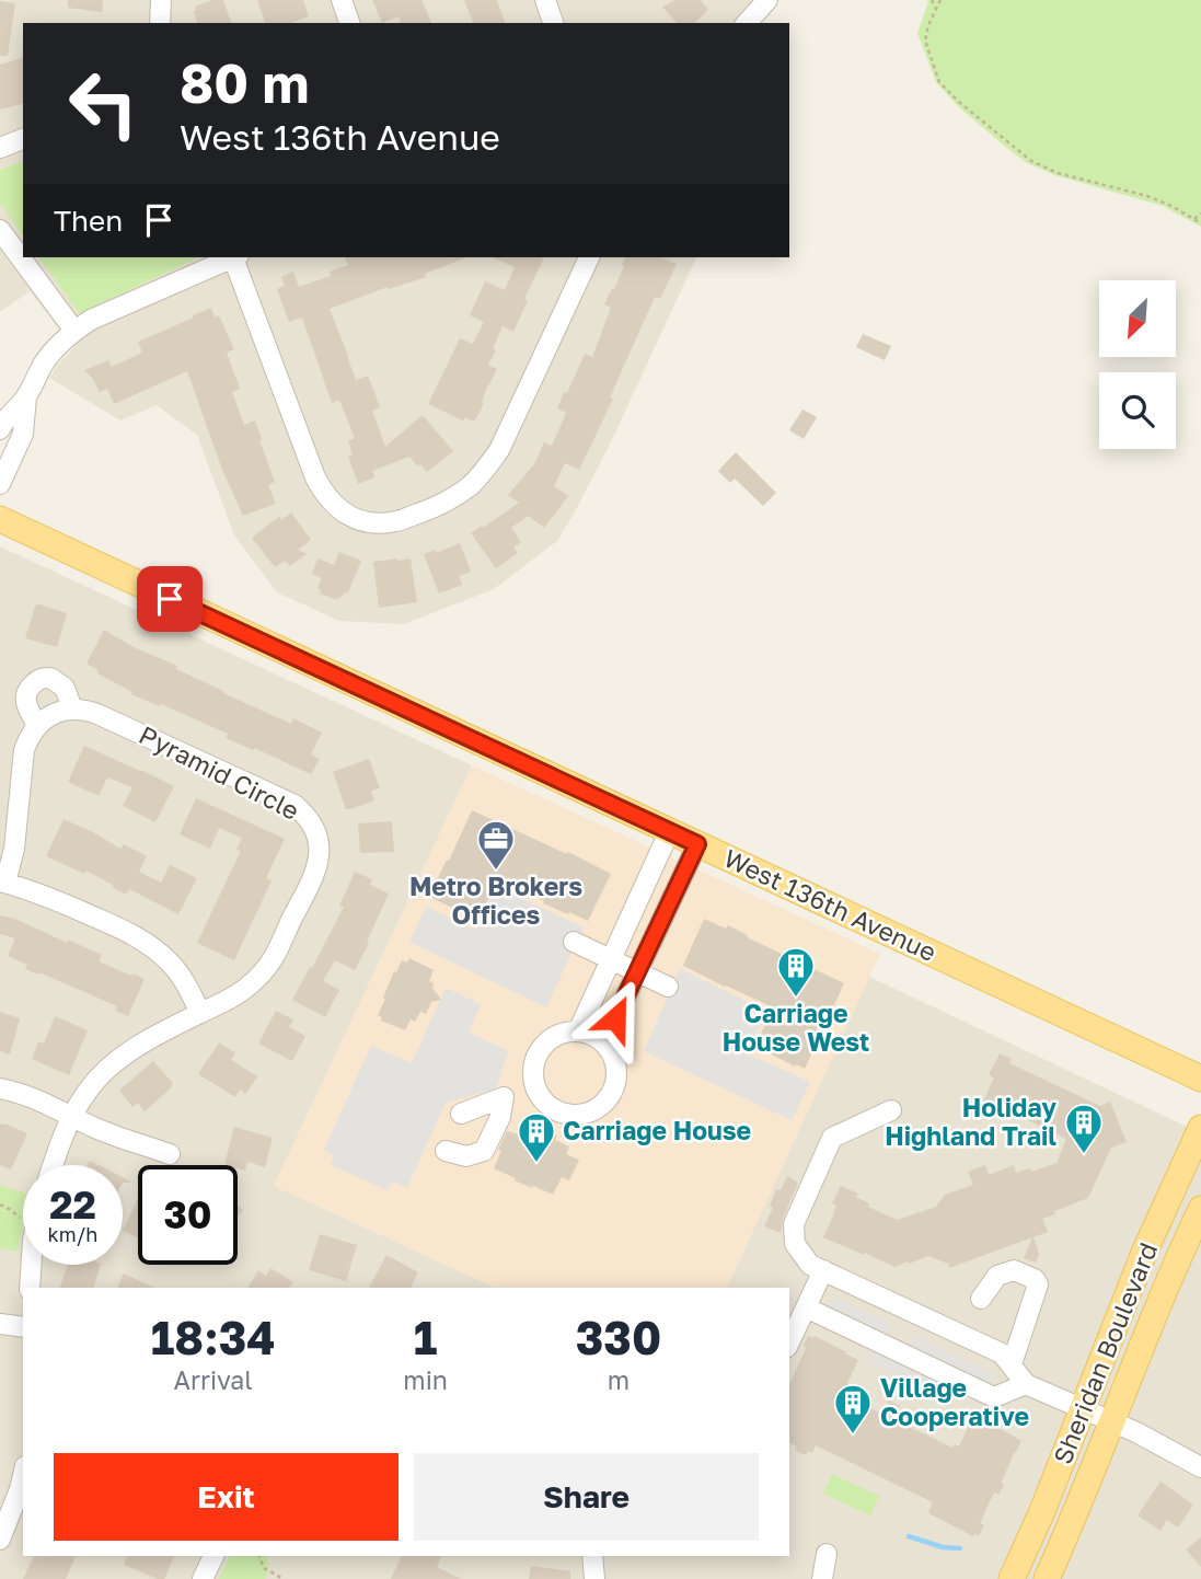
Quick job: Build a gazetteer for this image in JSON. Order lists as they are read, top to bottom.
{
  "streets": {
    "main road": ["West 136th Avenue", "Sheridan Boulevard"],
    "street": ["Pyramid Circle"]
  },
  "places": {
    "office": ["Metro Brokers Offices"],
    "building": [
      "Carriage House West",
      "Holiday Highland Trail",
      "Carriage House",
      "Village Cooperative"
    ]
  },
  "north": "bottom left",
  "page": {
    "turn": ["80 m", "West 136th Avenue"],
    "then": "Then",
    "speed": "22 km/h",
    "limit": "30",
    "eta": [
      "18:34",
      "Arrival",
      "1",
      "min",
      "330",
      "m"
    ],
    "buttons": ["Exit", "Share"]
  }
}
